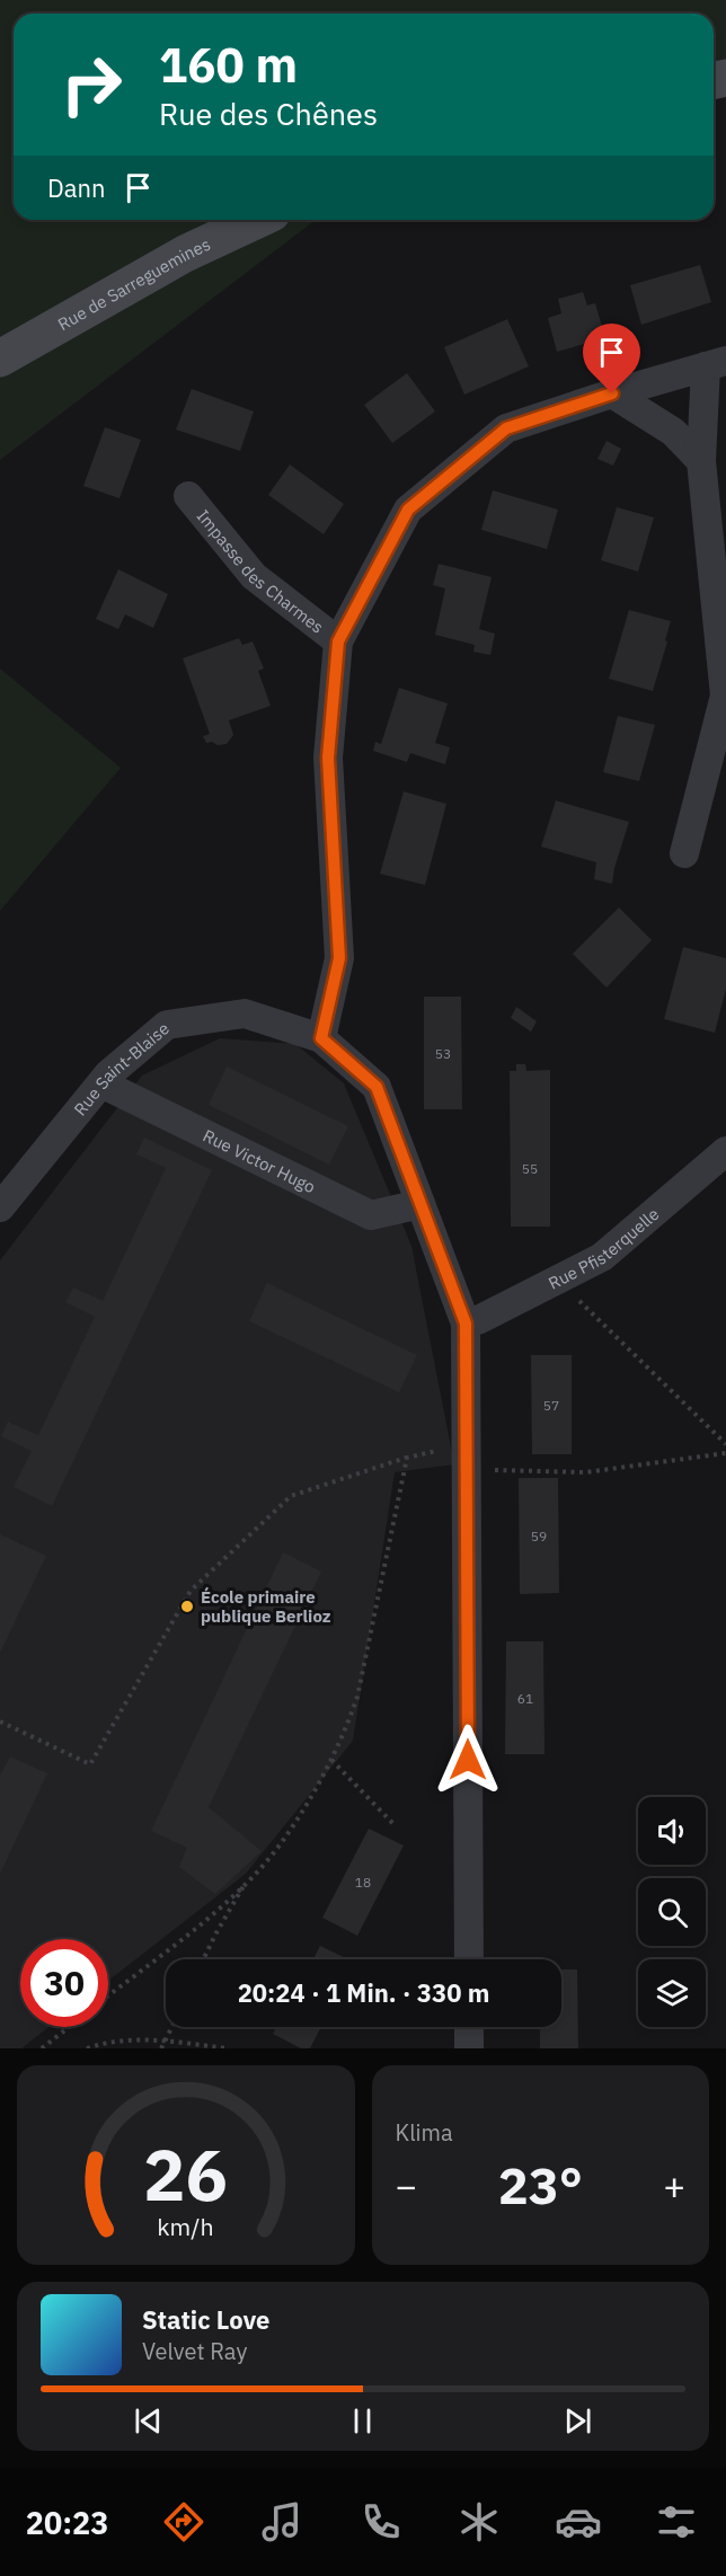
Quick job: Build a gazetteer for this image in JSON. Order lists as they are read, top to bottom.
{
  "streets": {
    "main road": ["Rue de Sarreguemines"],
    "street": [
      "Impasse des Charmes",
      "Rue Saint-Blaise",
      "Rue Victor Hugo",
      "Rue Pfisterquelle"
    ]
  },
  "crossings": [
    ["Rue Saint-Blaise", "Rue Victor Hugo"],
    ["Rue Saint-Blaise", "Rue Pfisterquelle"]
  ],
  "places": ["École primaire publique Berlioz"],
  "house_numbers": [
    "53",
    "55",
    "57",
    "59",
    "61",
    "18"
  ],
  "page": {
    "turn": ["160 m", "Rue des Chênes"],
    "then": "Dann",
    "limit": "30",
    "trip": "20:24 · 1 Min. · 330 m",
    "tile": "Klima",
    "heat": ["−", "23°", "+"],
    "song": ["Static Love", "Velvet Ray"],
    "tabs": "20:23",
    "gauge": ["26", "km/h"]
  }
}
